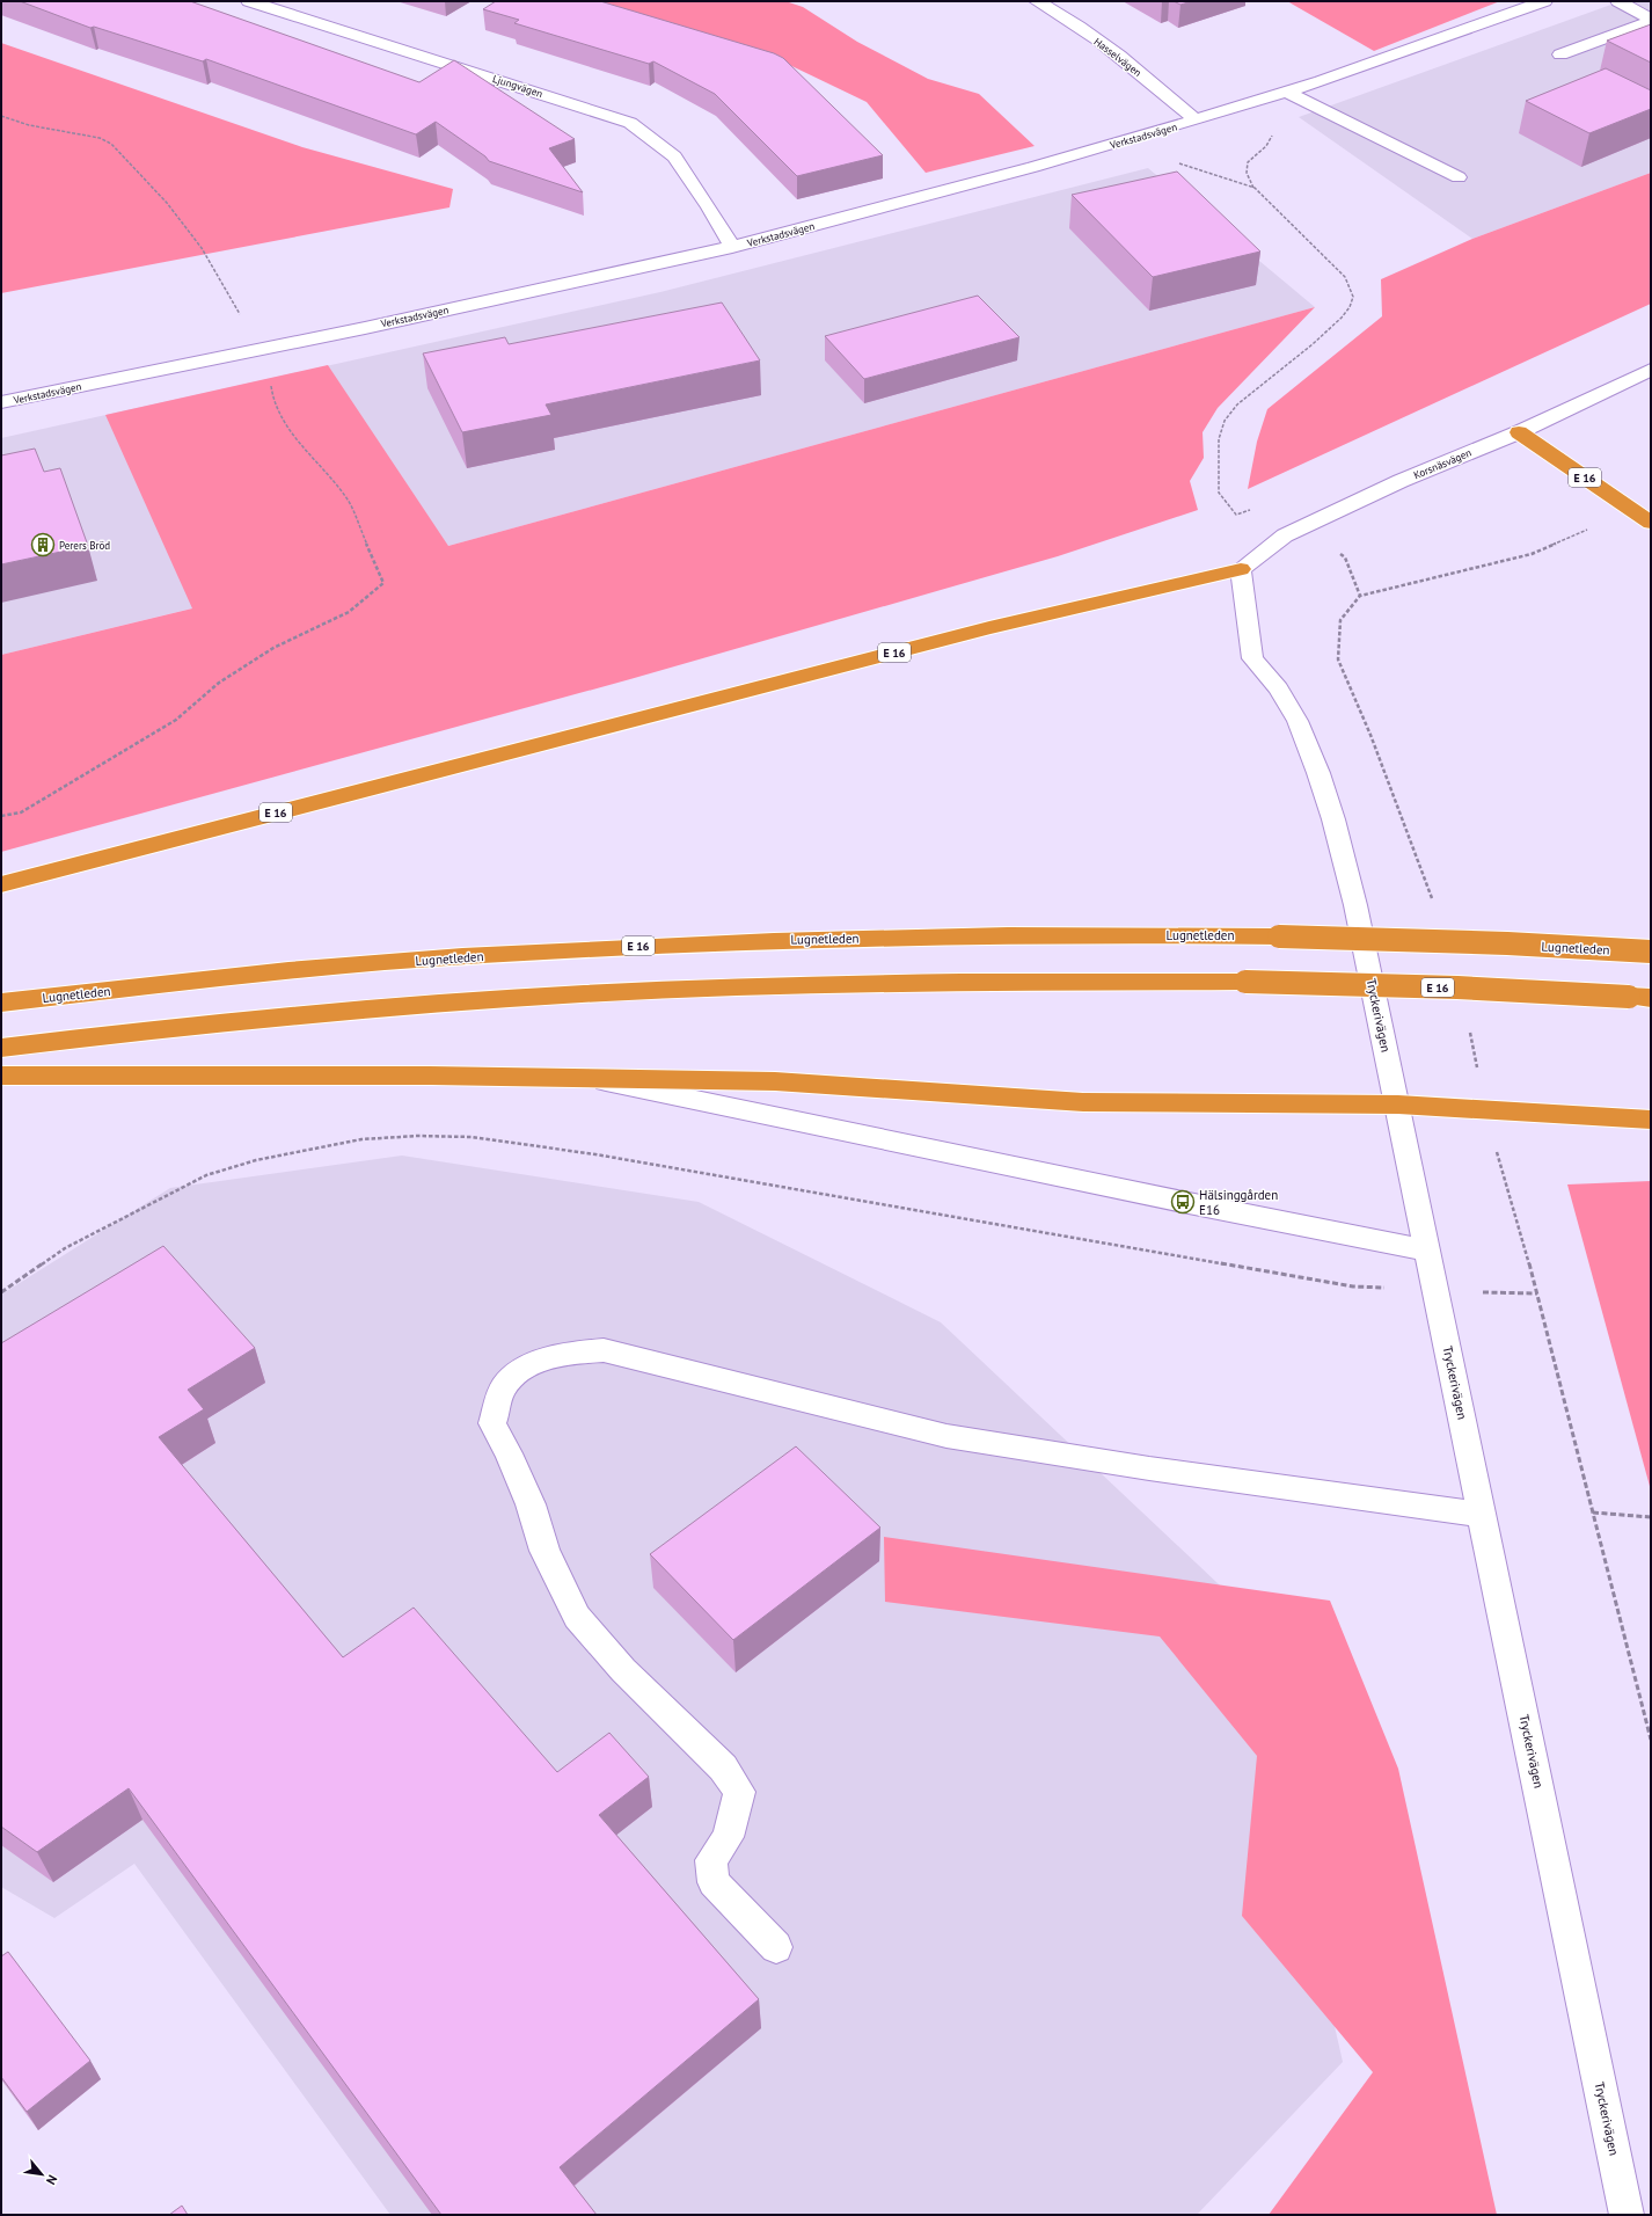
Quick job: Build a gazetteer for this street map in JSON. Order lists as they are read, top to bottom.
{
  "streets": {
    "highway": ["E 16", "Lugnetleden"],
    "street": [
      "Hasselvägen",
      "Ljungvägen",
      "Verkstadsvägen",
      "Korsnäsvägen",
      "Tryckerivägen"
    ]
  },
  "crossings": [
    ["Hasselvägen", "Verkstadsvägen"],
    ["Ljungvägen", "Verkstadsvägen"],
    ["Korsnäsvägen", "E 16"],
    ["Korsnäsvägen", "Tryckerivägen"],
    ["E 16", "Tryckerivägen"]
  ],
  "places": {
    "building": ["Perers Bröd"],
    "bus stop": ["Hälsinggården E16"]
  },
  "north": "bottom right"
}
